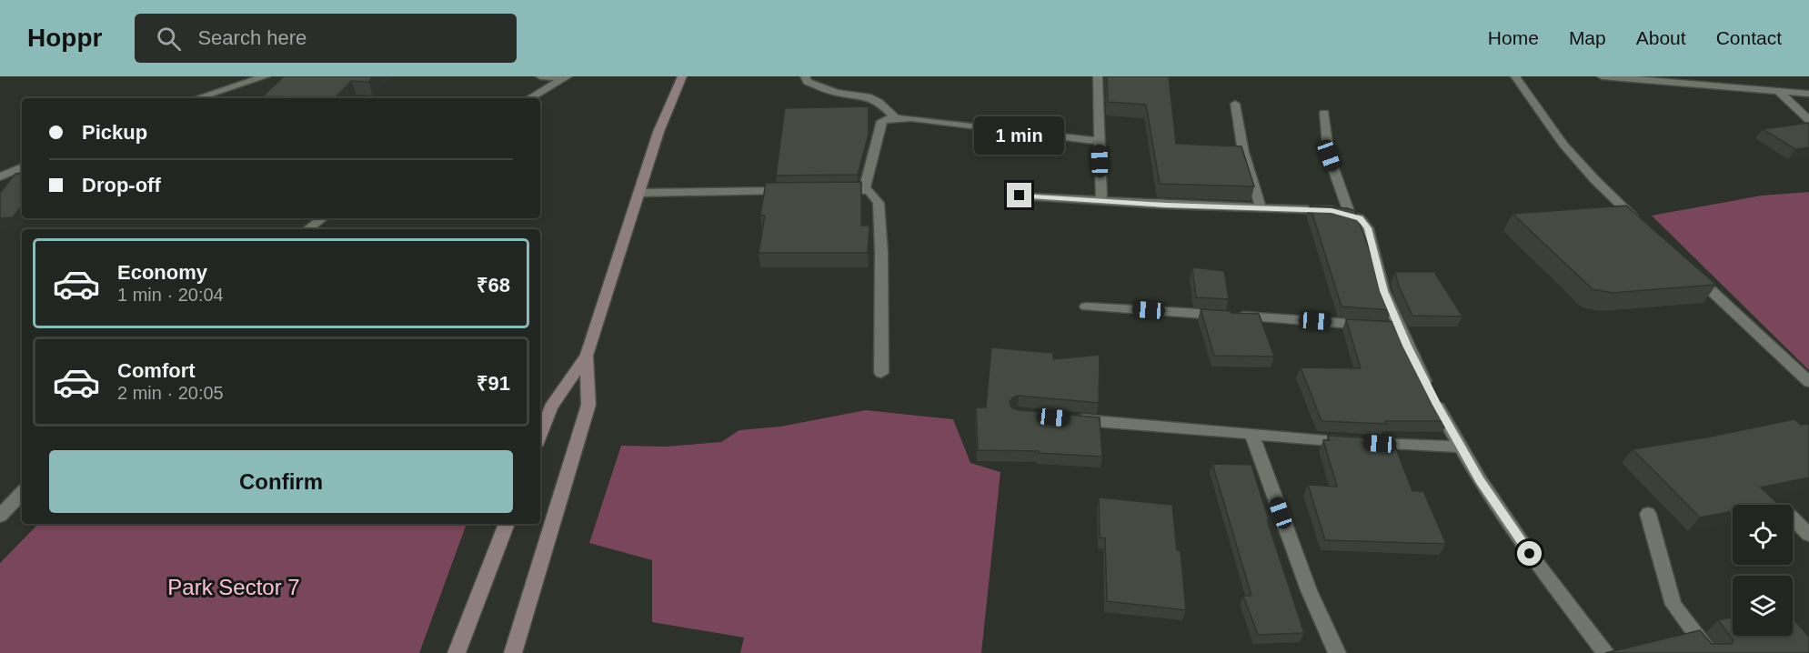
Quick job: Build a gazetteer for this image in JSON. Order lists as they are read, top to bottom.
{
  "parks": ["Park Sector 7"],
  "page": {
    "header": "Hoppr",
    "search": "Search here",
    "nav": [
      "Home",
      "Map",
      "About",
      "Contact"
    ],
    "banner": ["Pickup", "Drop-off"],
    "bubble": "1 min",
    "list": [
      {
        "name": "Economy",
        "note": "1 min · 20:04",
        "value": "₹68"
      },
      {
        "name": "Comfort",
        "note": "2 min · 20:05",
        "value": "₹91"
      }
    ],
    "buttons": "Confirm"
  }
}
